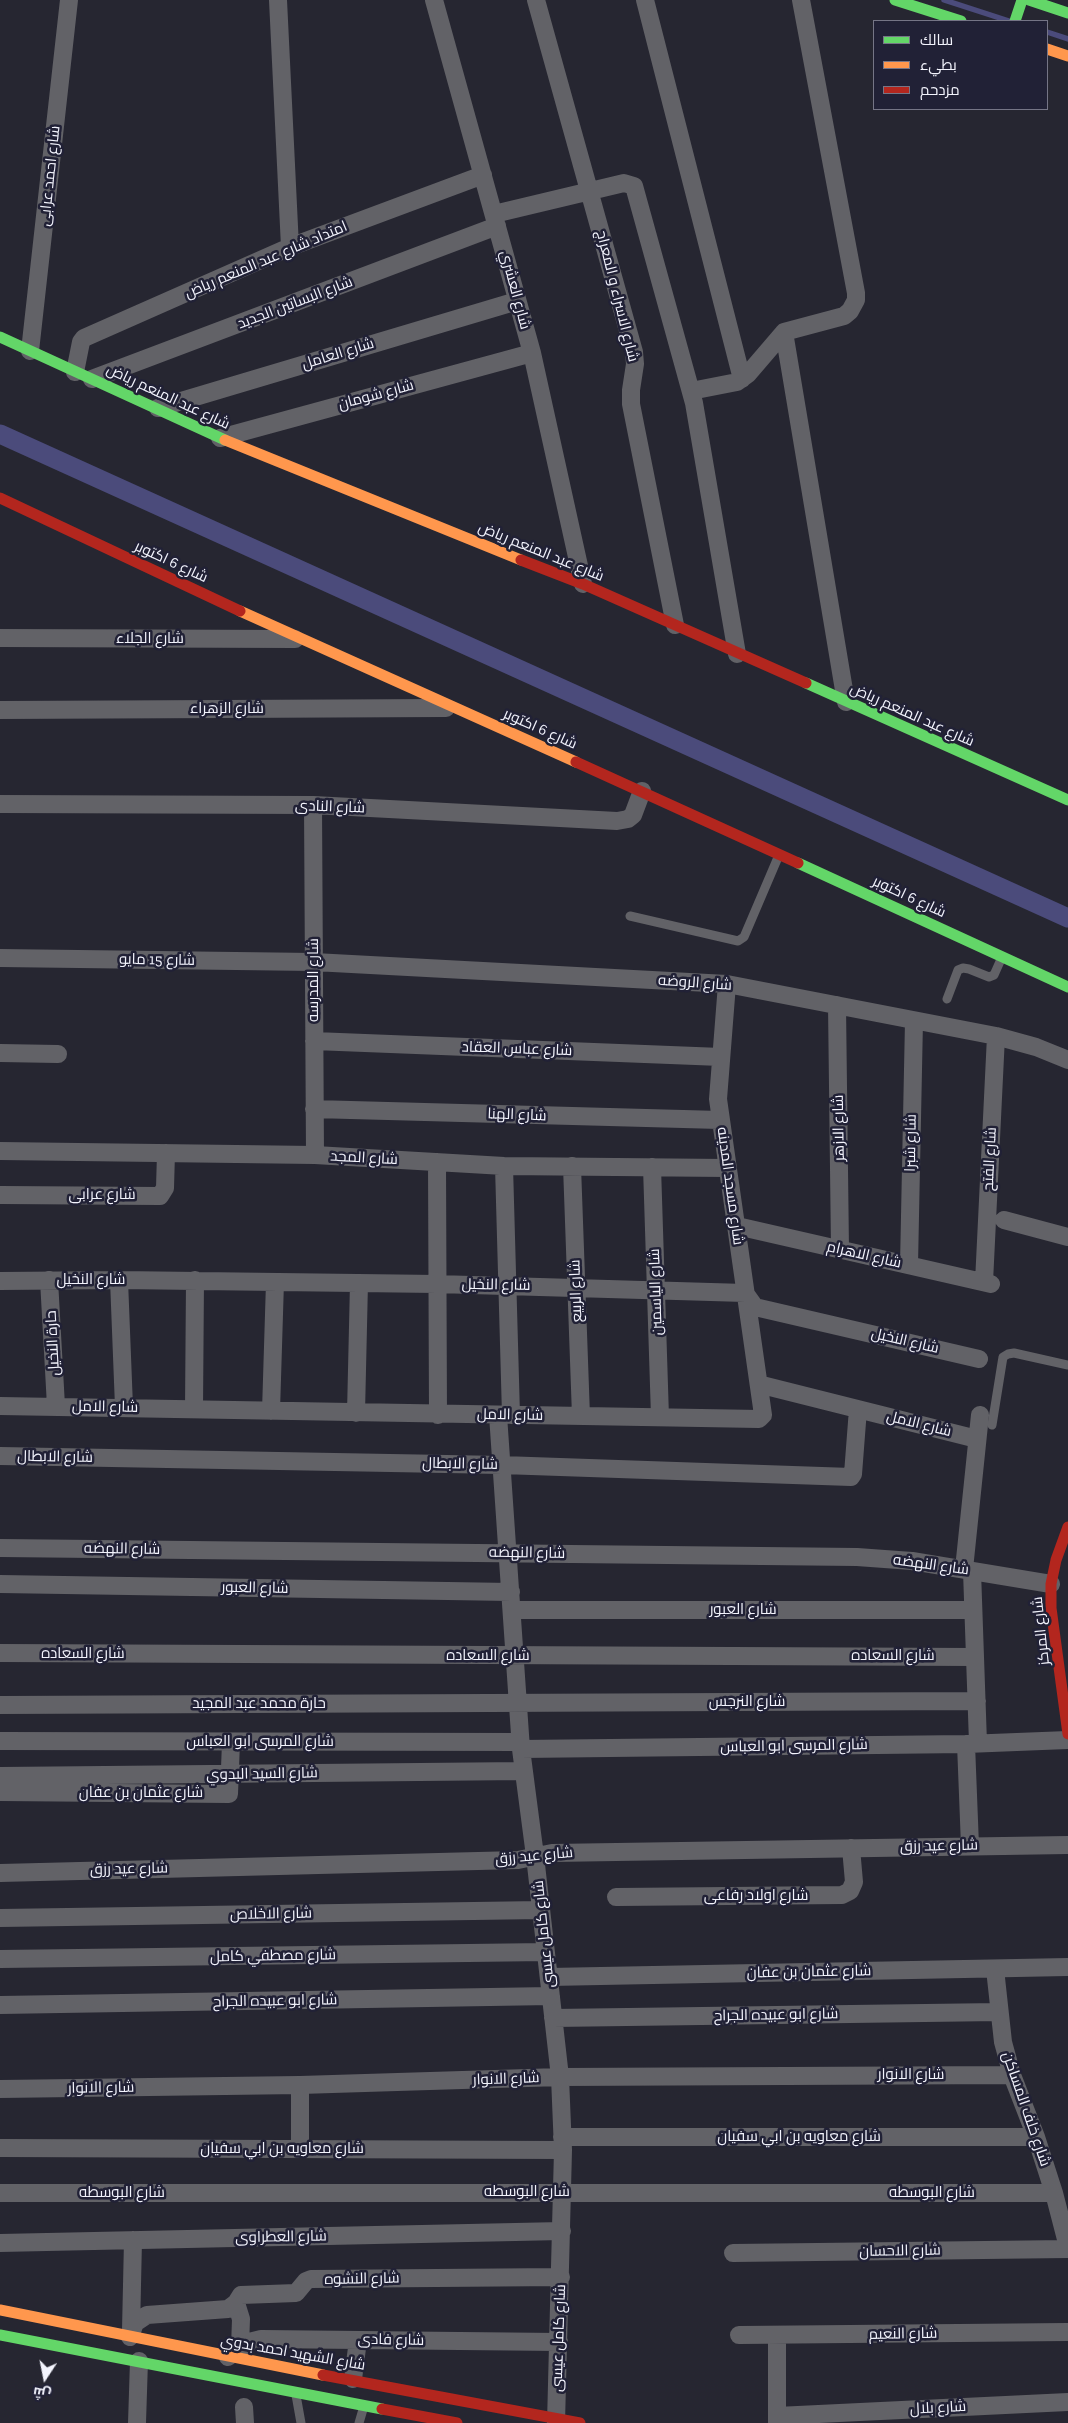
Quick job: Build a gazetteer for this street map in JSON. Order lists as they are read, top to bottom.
{
  "streets": {
    "street": [
      "شارع احمد عرابى",
      "امتداد شارع عبد المنعم رياض",
      "شارع العشري",
      "شارع الاسراء و المعراج",
      "شارع البساتين الجديد",
      "شارع العامل",
      "شارع شومان",
      "شارع عبد المنعم رياض",
      "شارع 6 اكتوبر",
      "شارع الجلاء",
      "شارع الزهراء",
      "شارع النادى",
      "شارع 15 مايو",
      "شارع المدرسه",
      "شارع الروضه",
      "شارع عباس العقاد",
      "شارع الهنا",
      "شارع الازهر",
      "شارع شبرا",
      "شارع المجد",
      "شارع الفتح",
      "شارع مسجد المدينه",
      "شارع عرابى",
      "شارع الاهرام",
      "شارع النخيل",
      "شارع الربيع",
      "شارع الياسمين",
      "حارة النخيل",
      "شارع الامل",
      "شارع الابطال",
      "شارع النهضه",
      "شارع العبور",
      "شارع المركز",
      "شارع السعاده",
      "شارع النرجس",
      "حارة محمد عبد المجيد",
      "شارع المرسى ابو العباس",
      "شارع السيد البدوي",
      "شارع عثمان بن عفان",
      "شارع عيد رزق",
      "شارع اولاد رفاعى",
      "شارع الاخلاص",
      "شارع كامل عيسى",
      "شارع مصطفي كامل",
      "شارع ابو عبيده الجراح",
      "شارع الانوار",
      "شارع خلف المساكن",
      "شارع معاويه بن ابي سفيان",
      "شارع البوسطه",
      "شارع العطراوى",
      "شارع الاحسان",
      "شارع النشوه",
      "شارع النعيم",
      "شارع فادى",
      "شارع الشهيد احمد بدوي",
      "شارع بلال"
    ]
  },
  "crossings": [
    ["شارع احمد عرابى", "شارع عبد المنعم رياض"],
    ["امتداد شارع عبد المنعم رياض", "شارع العشري"],
    ["امتداد شارع عبد المنعم رياض", "شارع عبد المنعم رياض"],
    ["شارع العشري", "شارع البساتين الجديد"],
    ["شارع العشري", "شارع العامل"],
    ["شارع العشري", "شارع شومان"],
    ["شارع العشري", "شارع عبد المنعم رياض"],
    ["شارع الاسراء و المعراج", "شارع البساتين الجديد"],
    ["شارع الاسراء و المعراج", "شارع عبد المنعم رياض"],
    ["شارع البساتين الجديد", "شارع عبد المنعم رياض"],
    ["شارع العامل", "شارع عبد المنعم رياض"],
    ["شارع شومان", "شارع عبد المنعم رياض"],
    ["شارع 6 اكتوبر", "شارع الجلاء"],
    ["شارع 6 اكتوبر", "شارع الزهراء"],
    ["شارع 6 اكتوبر", "شارع النادى"],
    ["شارع النادى", "شارع المدرسه"],
    ["شارع 15 مايو", "شارع المدرسه"],
    ["شارع 15 مايو", "شارع الروضه"],
    ["شارع المدرسه", "شارع الروضه"],
    ["شارع المدرسه", "شارع عباس العقاد"],
    ["شارع المدرسه", "شارع الهنا"],
    ["شارع المدرسه", "شارع المجد"],
    ["شارع الروضه", "شارع الازهر"],
    ["شارع الروضه", "شارع شبرا"],
    ["شارع الروضه", "شارع الفتح"],
    ["شارع الروضه", "شارع مسجد المدينه"],
    ["شارع عباس العقاد", "شارع مسجد المدينه"],
    ["شارع الهنا", "شارع مسجد المدينه"],
    ["شارع الازهر", "شارع الاهرام"],
    ["شارع شبرا", "شارع الاهرام"],
    ["شارع المجد", "شارع مسجد المدينه"],
    ["شارع المجد", "شارع عرابى"],
    ["شارع المجد", "شارع الربيع"],
    ["شارع المجد", "شارع الياسمين"],
    ["شارع المجد", "شارع كامل عيسى"],
    ["شارع الفتح", "شارع الاهرام"],
    ["شارع مسجد المدينه", "شارع الاهرام"],
    ["شارع مسجد المدينه", "شارع النخيل"],
    ["شارع مسجد المدينه", "شارع الامل"],
    ["شارع النخيل", "شارع الربيع"],
    ["شارع النخيل", "شارع الياسمين"],
    ["شارع النخيل", "حارة النخيل"],
    ["شارع النخيل", "شارع كامل عيسى"],
    ["شارع الربيع", "شارع الامل"],
    ["شارع الياسمين", "شارع الامل"],
    ["حارة النخيل", "شارع الامل"],
    ["شارع الامل", "شارع الابطال"],
    ["شارع الامل", "شارع كامل عيسى"],
    ["شارع الابطال", "شارع كامل عيسى"],
    ["شارع النهضه", "شارع المركز"],
    ["شارع النهضه", "شارع كامل عيسى"],
    ["شارع العبور", "شارع كامل عيسى"],
    ["شارع السعاده", "شارع كامل عيسى"],
    ["شارع النرجس", "حارة محمد عبد المجيد"],
    ["شارع النرجس", "شارع كامل عيسى"],
    ["حارة محمد عبد المجيد", "شارع كامل عيسى"],
    ["شارع المرسى ابو العباس", "شارع عثمان بن عفان"],
    ["شارع المرسى ابو العباس", "شارع كامل عيسى"],
    ["شارع السيد البدوي", "شارع عثمان بن عفان"],
    ["شارع السيد البدوي", "شارع كامل عيسى"],
    ["شارع عثمان بن عفان", "شارع كامل عيسى"],
    ["شارع عثمان بن عفان", "شارع خلف المساكن"],
    ["شارع عيد رزق", "شارع اولاد رفاعى"],
    ["شارع عيد رزق", "شارع كامل عيسى"],
    ["شارع الاخلاص", "شارع كامل عيسى"],
    ["شارع كامل عيسى", "شارع مصطفي كامل"],
    ["شارع كامل عيسى", "شارع ابو عبيده الجراح"],
    ["شارع كامل عيسى", "شارع الانوار"],
    ["شارع كامل عيسى", "شارع معاويه بن ابي سفيان"],
    ["شارع كامل عيسى", "شارع البوسطه"],
    ["شارع كامل عيسى", "شارع العطراوى"],
    ["شارع كامل عيسى", "شارع النشوه"],
    ["شارع كامل عيسى", "شارع فادى"],
    ["شارع كامل عيسى", "شارع الشهيد احمد بدوي"],
    ["شارع ابو عبيده الجراح", "شارع خلف المساكن"],
    ["شارع الانوار", "شارع خلف المساكن"],
    ["شارع خلف المساكن", "شارع معاويه بن ابي سفيان"],
    ["شارع خلف المساكن", "شارع البوسطه"],
    ["شارع خلف المساكن", "شارع الاحسان"],
    ["شارع النشوه", "شارع الشهيد احمد بدوي"],
    ["شارع فادى", "شارع الشهيد احمد بدوي"]
  ],
  "legend": ["سالك", "بطيء", "مزدحم"],
  "north": "bottom"
}
